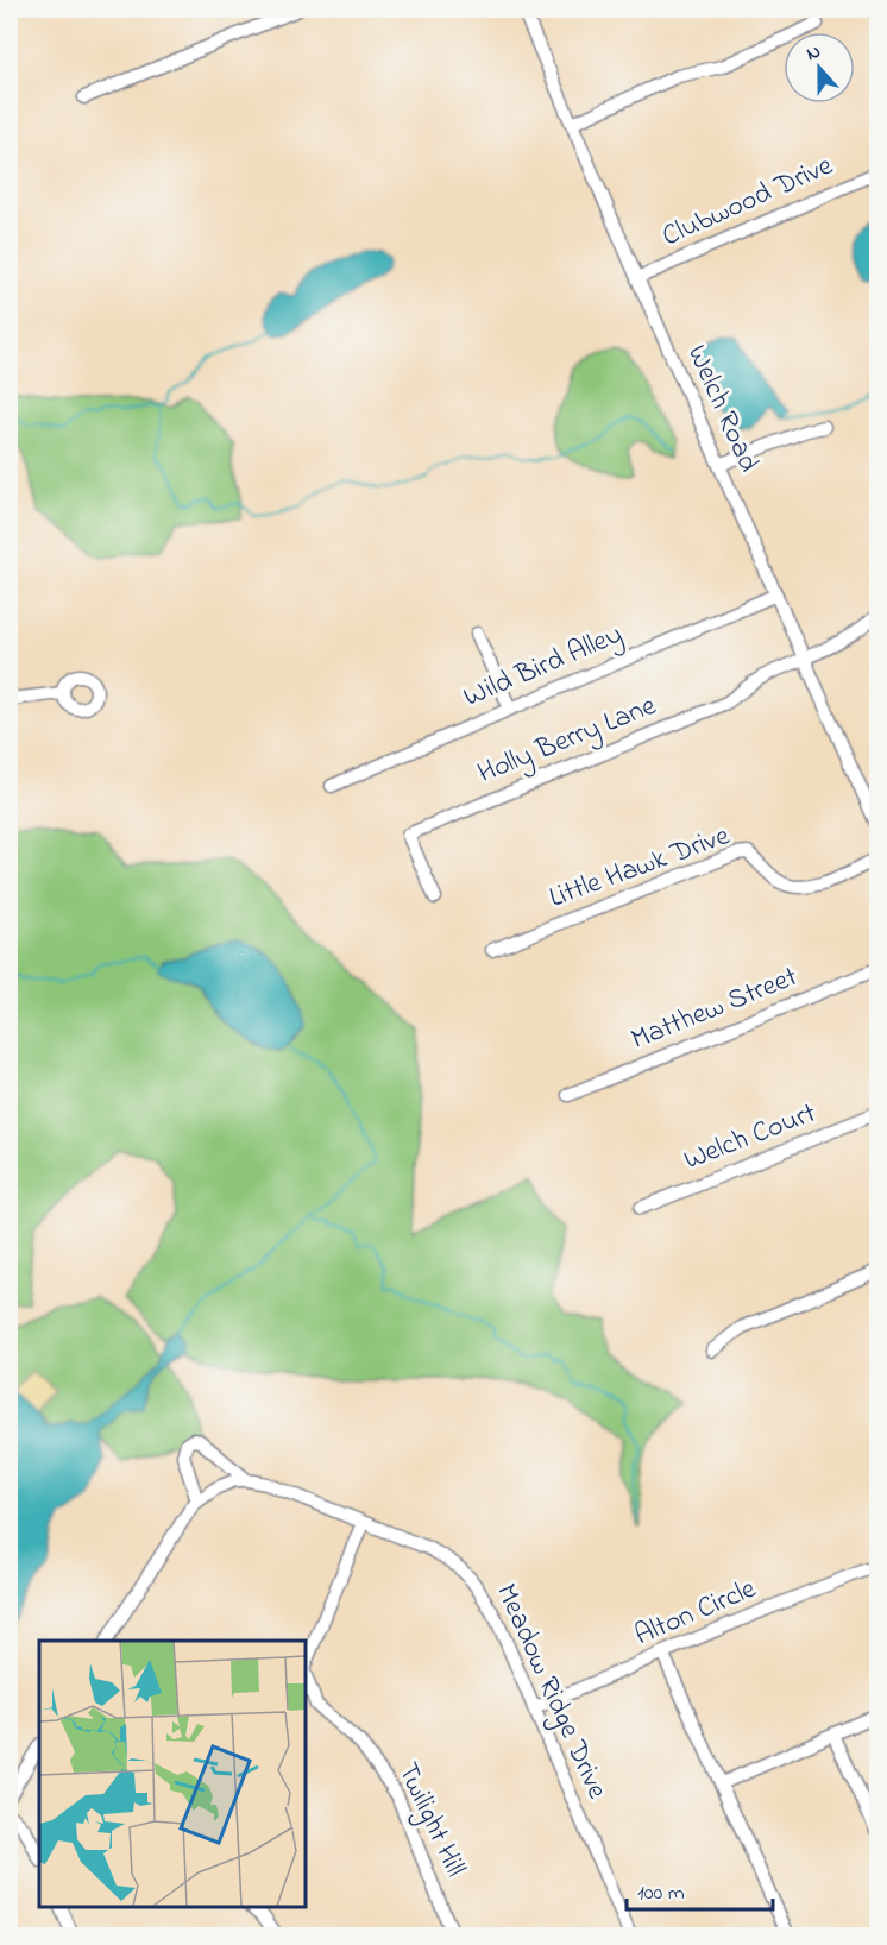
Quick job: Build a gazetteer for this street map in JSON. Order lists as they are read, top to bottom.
{
  "streets": {
    "street": [
      "Clubwood Drive",
      "Welch Road",
      "Wild Bird Alley",
      "Holly Berry Lane",
      "Little Hawk Drive",
      "Matthew Street",
      "Welch Court",
      "Alton Circle",
      "Meadow Ridge Drive",
      "Twilight Hill"
    ]
  },
  "crossings": [
    ["Clubwood Drive", "Welch Road"],
    ["Welch Road", "Wild Bird Alley"],
    ["Welch Road", "Holly Berry Lane"],
    ["Alton Circle", "Meadow Ridge Drive"],
    ["Meadow Ridge Drive", "Twilight Hill"]
  ],
  "scale_bar": "100 m",
  "north": "top"
}
